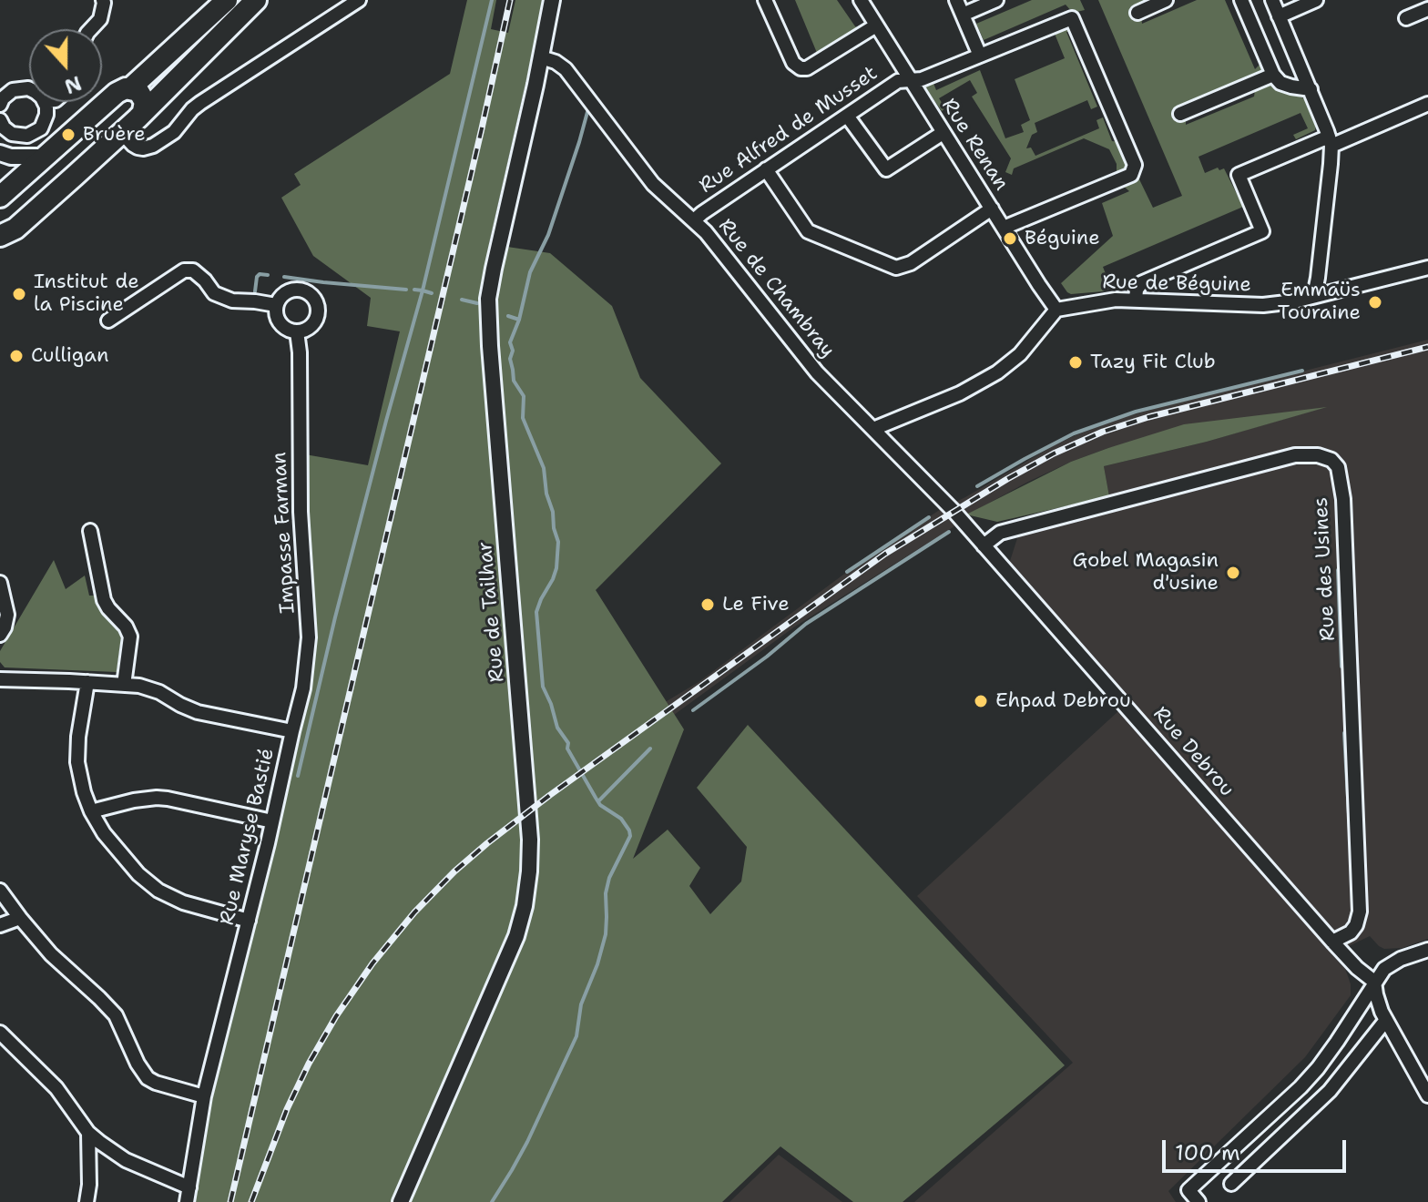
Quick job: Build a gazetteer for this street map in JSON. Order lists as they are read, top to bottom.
{
  "streets": {
    "street": [
      "Rue Alfred de Musset",
      "Rue Renan",
      "Rue de Béguine",
      "Rue de Chambray",
      "Impasse Farman",
      "Rue des Usines",
      "Rue de Tailhar",
      "Rue Debrou",
      "Rue Maryse Bastié"
    ]
  },
  "crossings": [
    ["Rue Alfred de Musset", "Rue Renan"],
    ["Rue Alfred de Musset", "Rue de Chambray"],
    ["Rue Renan", "Rue de Béguine"],
    ["Rue de Chambray", "Rue des Usines"],
    ["Rue de Chambray", "Rue de Tailhar"],
    ["Rue de Chambray", "Rue Debrou"],
    ["Impasse Farman", "Rue Maryse Bastié"],
    ["Rue des Usines", "Rue Debrou"]
  ],
  "places": [
    "Bruère",
    "Béguine",
    "Institut de la Piscine",
    "Emmaüs Touraine",
    "Culligan",
    "Tazy Fit Club",
    "Gobel Magasin d'usine",
    "Le Five",
    "Ehpad Debrou"
  ],
  "scale_bar": "100 m",
  "north": "bottom"
}
